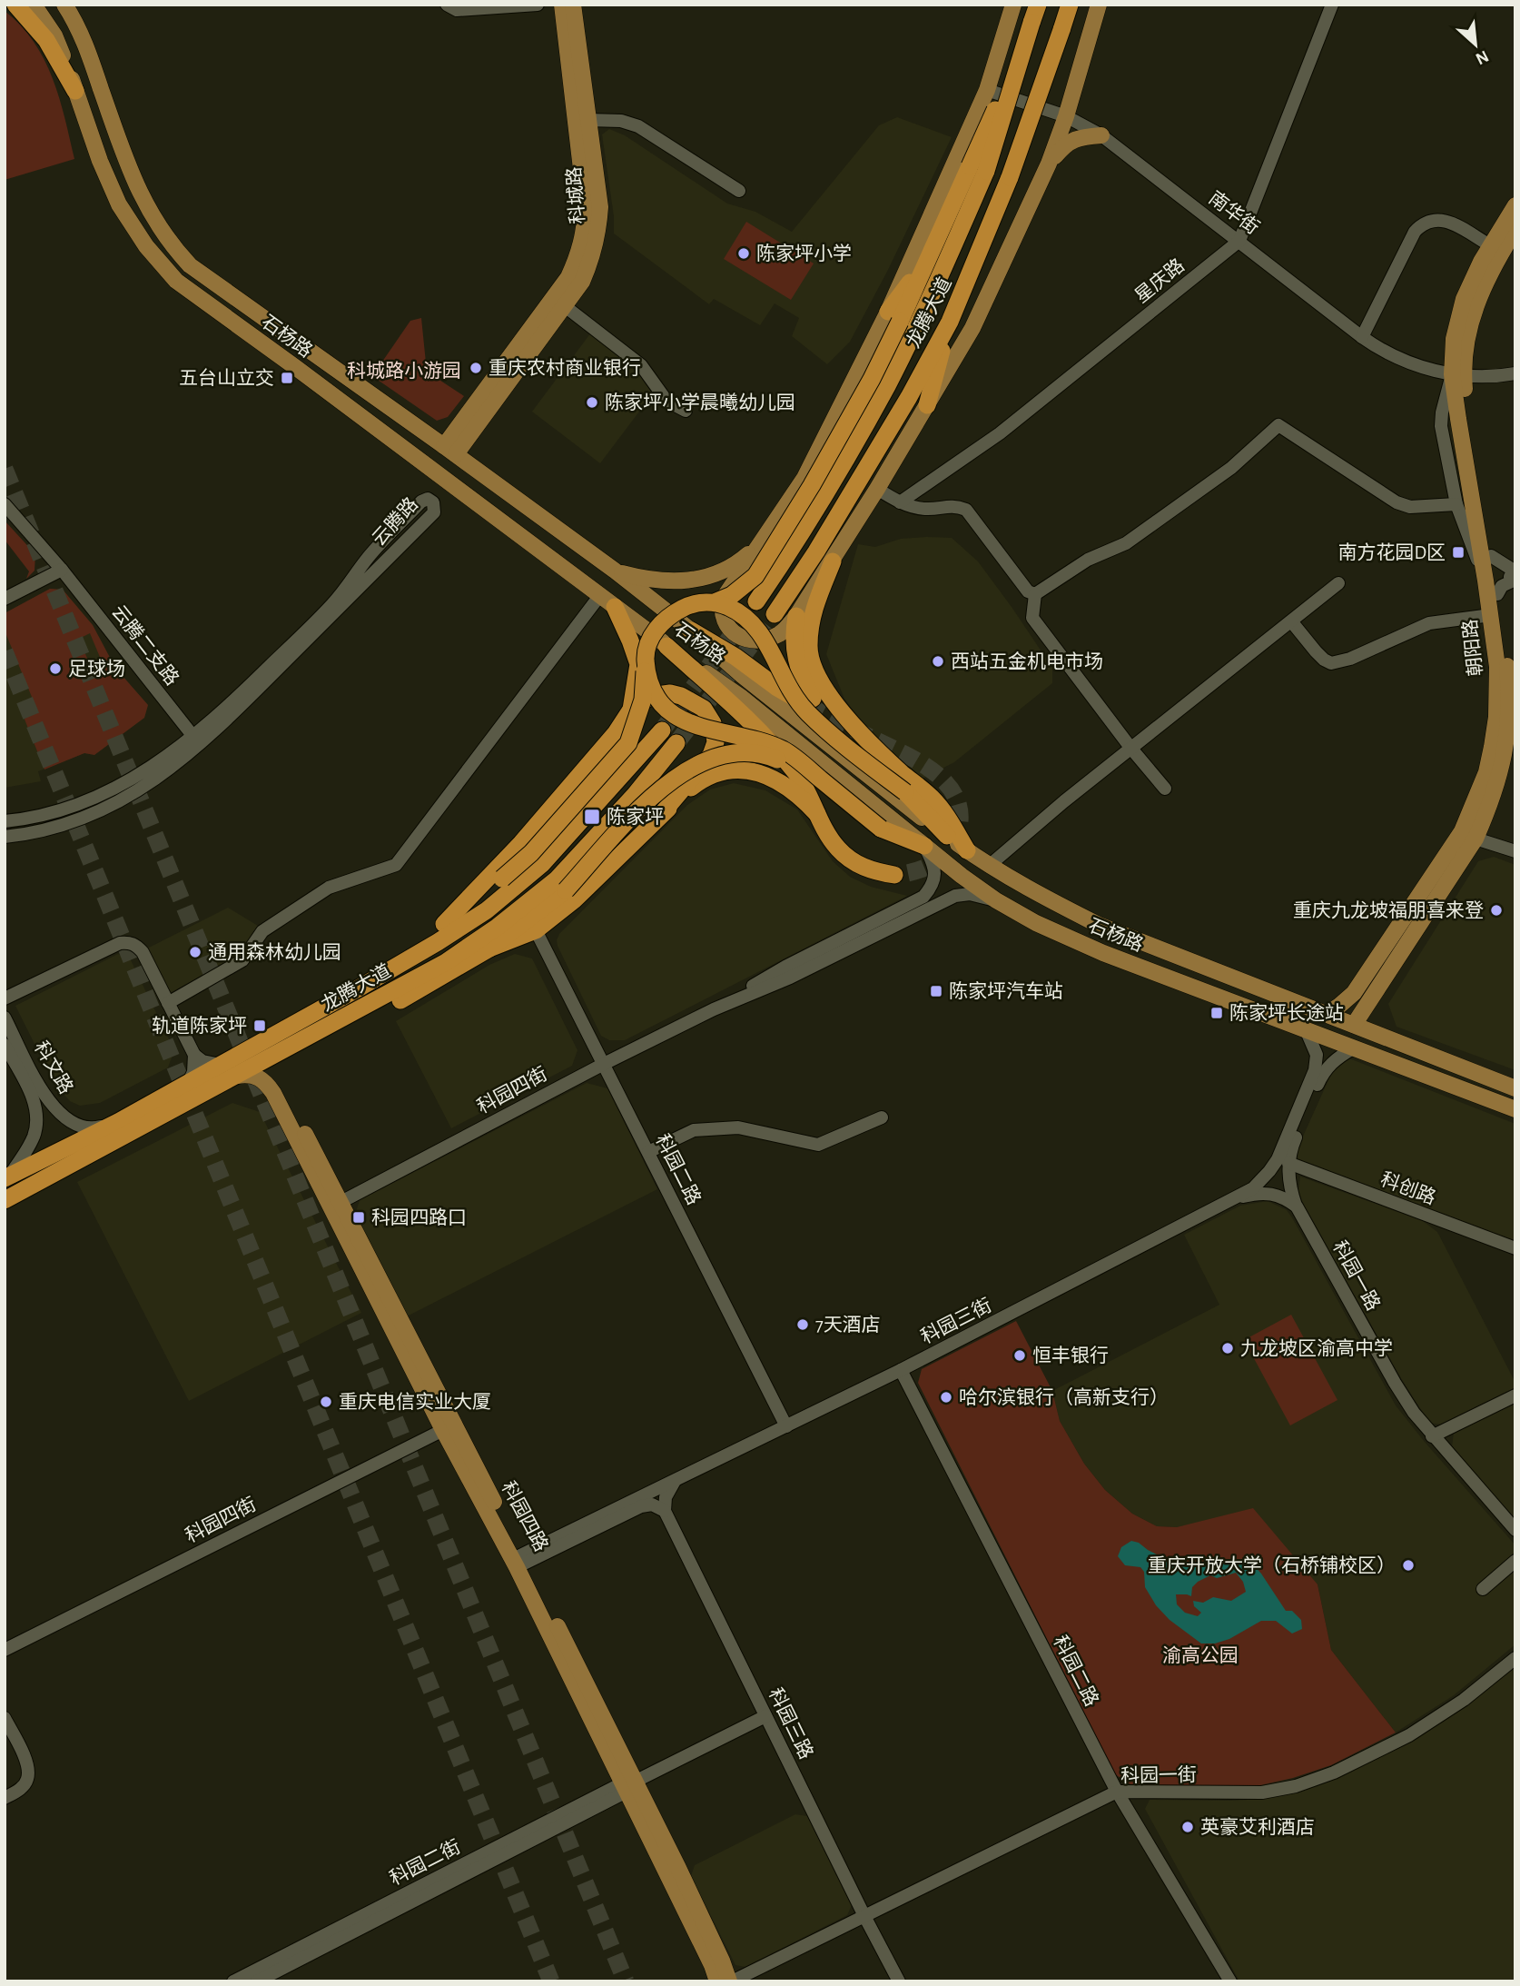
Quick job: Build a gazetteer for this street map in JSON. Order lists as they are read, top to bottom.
{
  "streets": {
    "highway": ["龙腾大道"],
    "main road": [
      "科城路",
      "石杨路",
      "朝阳路",
      "科园四路"
    ],
    "street": [
      "南华街",
      "星庆路",
      "云腾路",
      "云腾二支路",
      "科文路",
      "科园四街",
      "科园二路",
      "科创路",
      "科园一路",
      "科园三街",
      "科园三路",
      "科园一街",
      "科园二街"
    ]
  },
  "crossings": [
    ["科城路", "石杨路"],
    ["南华街", "星庆路"],
    ["南华街", "朝阳路"],
    ["龙腾大道", "科文路"],
    ["龙腾大道", "科园四路"],
    ["石杨路", "朝阳路"],
    ["石杨路", "科园四街"],
    ["石杨路", "科园三街"],
    ["云腾路", "云腾二支路"],
    ["科园四街", "科园二路"],
    ["科园四街", "科园四路"],
    ["科园二路", "科园三街"],
    ["科园二路", "科园一街"],
    ["科园三街", "科园四路"],
    ["科园四路", "科园一街"],
    ["科园四路", "科园二街"],
    ["科园三路", "科园一街"],
    ["科园三路", "科园二街"]
  ],
  "parks": ["科城路小游园", "渝高公园"],
  "places": {
    "other": [
      "陈家坪小学",
      "重庆农村商业银行",
      "陈家坪小学晨曦幼儿园",
      "西站五金机电市场",
      "足球场",
      "重庆九龙坡福朋喜来登",
      "通用森林幼儿园",
      "7天酒店",
      "九龙坡区渝高中学",
      "恒丰银行",
      "哈尔滨银行（高新支行）",
      "重庆电信实业大厦",
      "重庆开放大学（石桥铺校区）",
      "英豪艾利酒店"
    ],
    "transit": [
      "五台山立交",
      "南方花园D区",
      "陈家坪",
      "陈家坪汽车站",
      "陈家坪长途站",
      "轨道陈家坪",
      "科园四路口"
    ]
  },
  "north": "bottom right"
}
